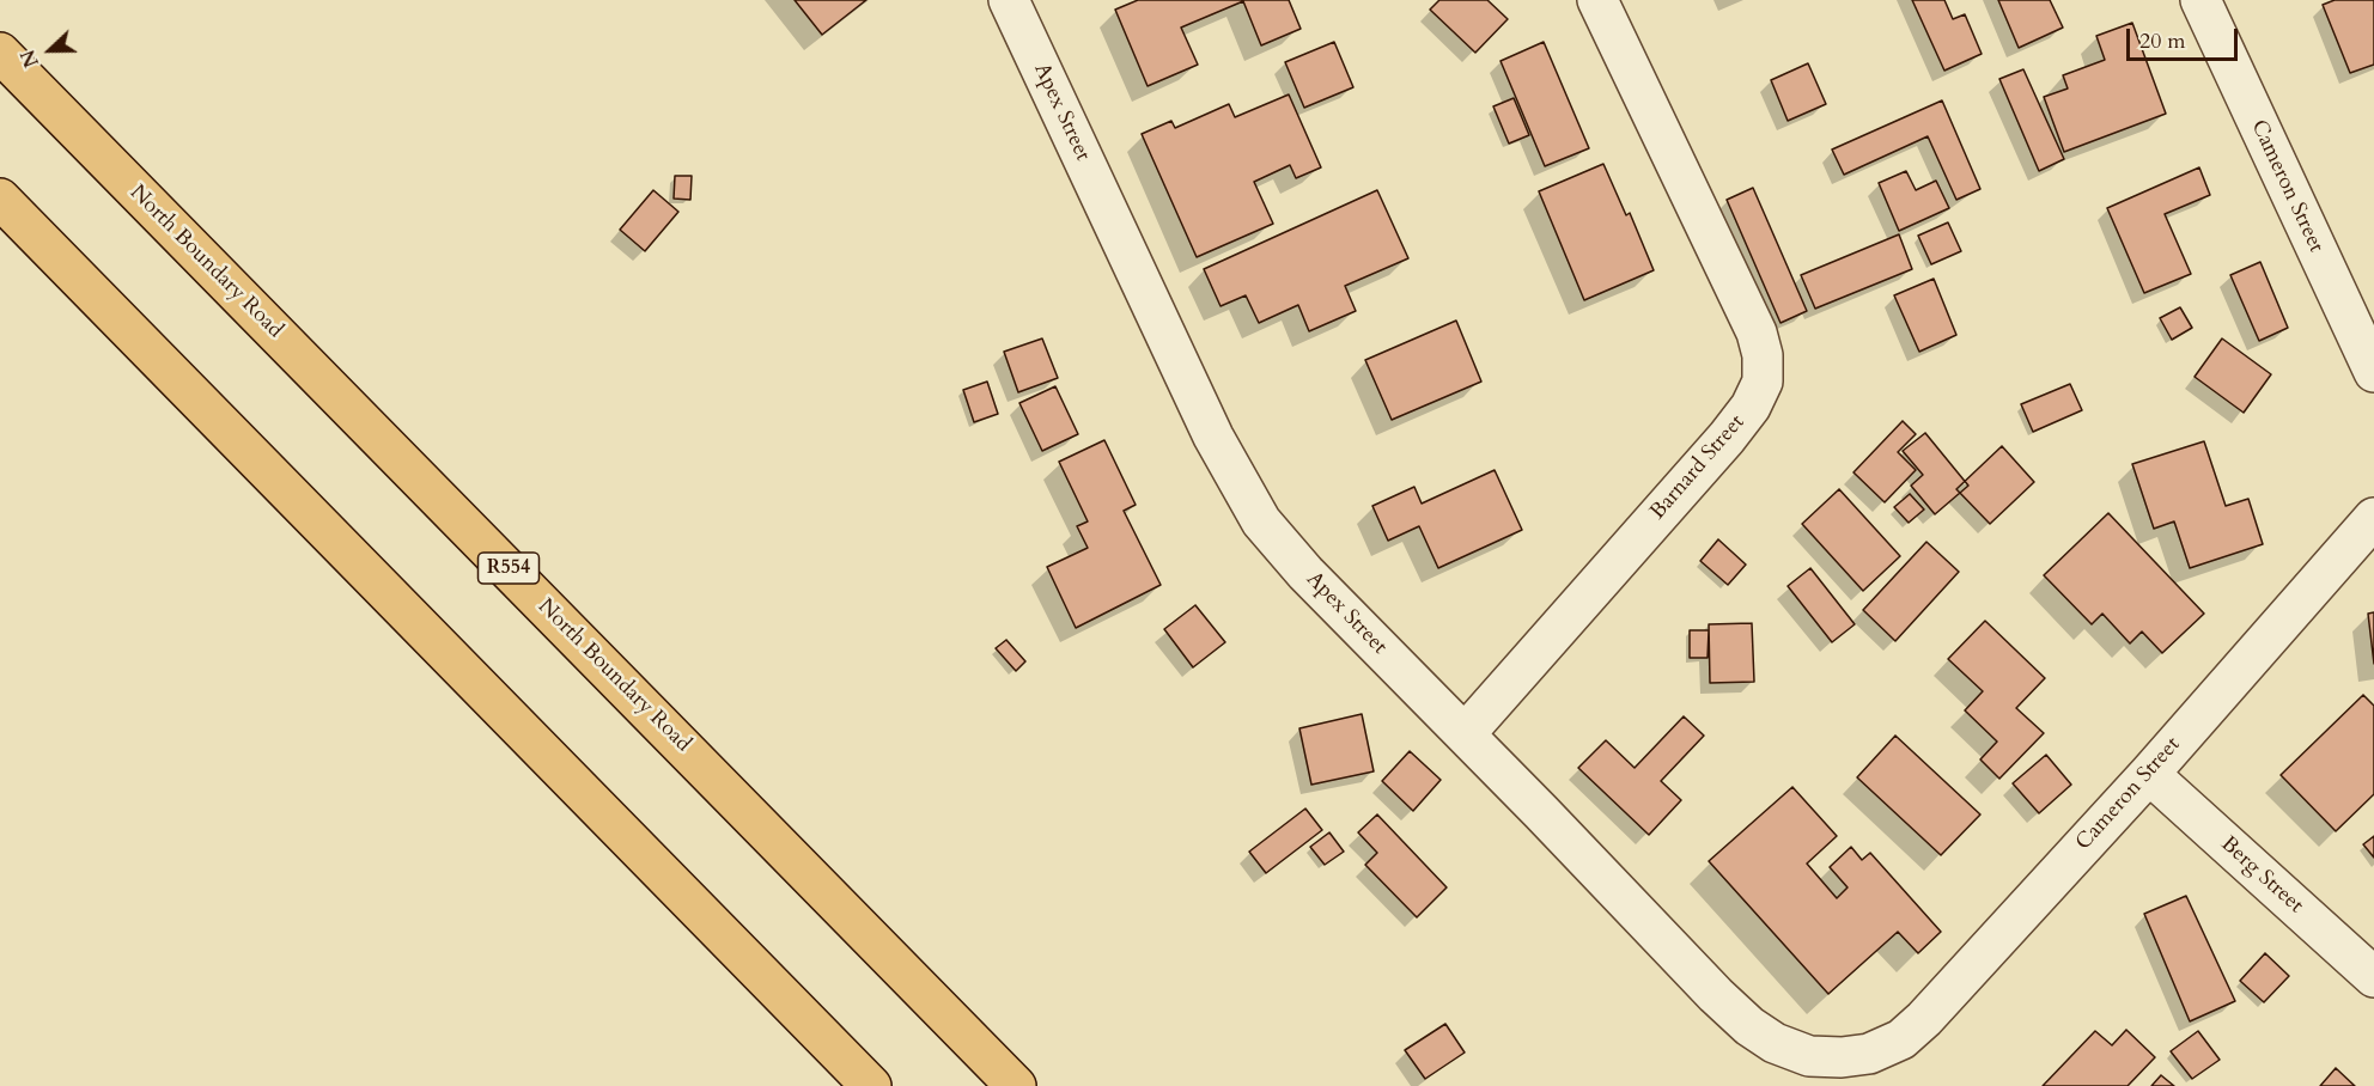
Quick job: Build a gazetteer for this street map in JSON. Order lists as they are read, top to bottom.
{
  "streets": {
    "main road": ["North Boundary Road", "R554"],
    "street": [
      "Apex Street",
      "Cameron Street",
      "Barnard Street",
      "Berg Street"
    ]
  },
  "crossings": [
    ["Apex Street", "Cameron Street"],
    ["Apex Street", "Barnard Street"],
    ["Cameron Street", "Berg Street"]
  ],
  "scale_bar": "20 m",
  "north": "left"
}
